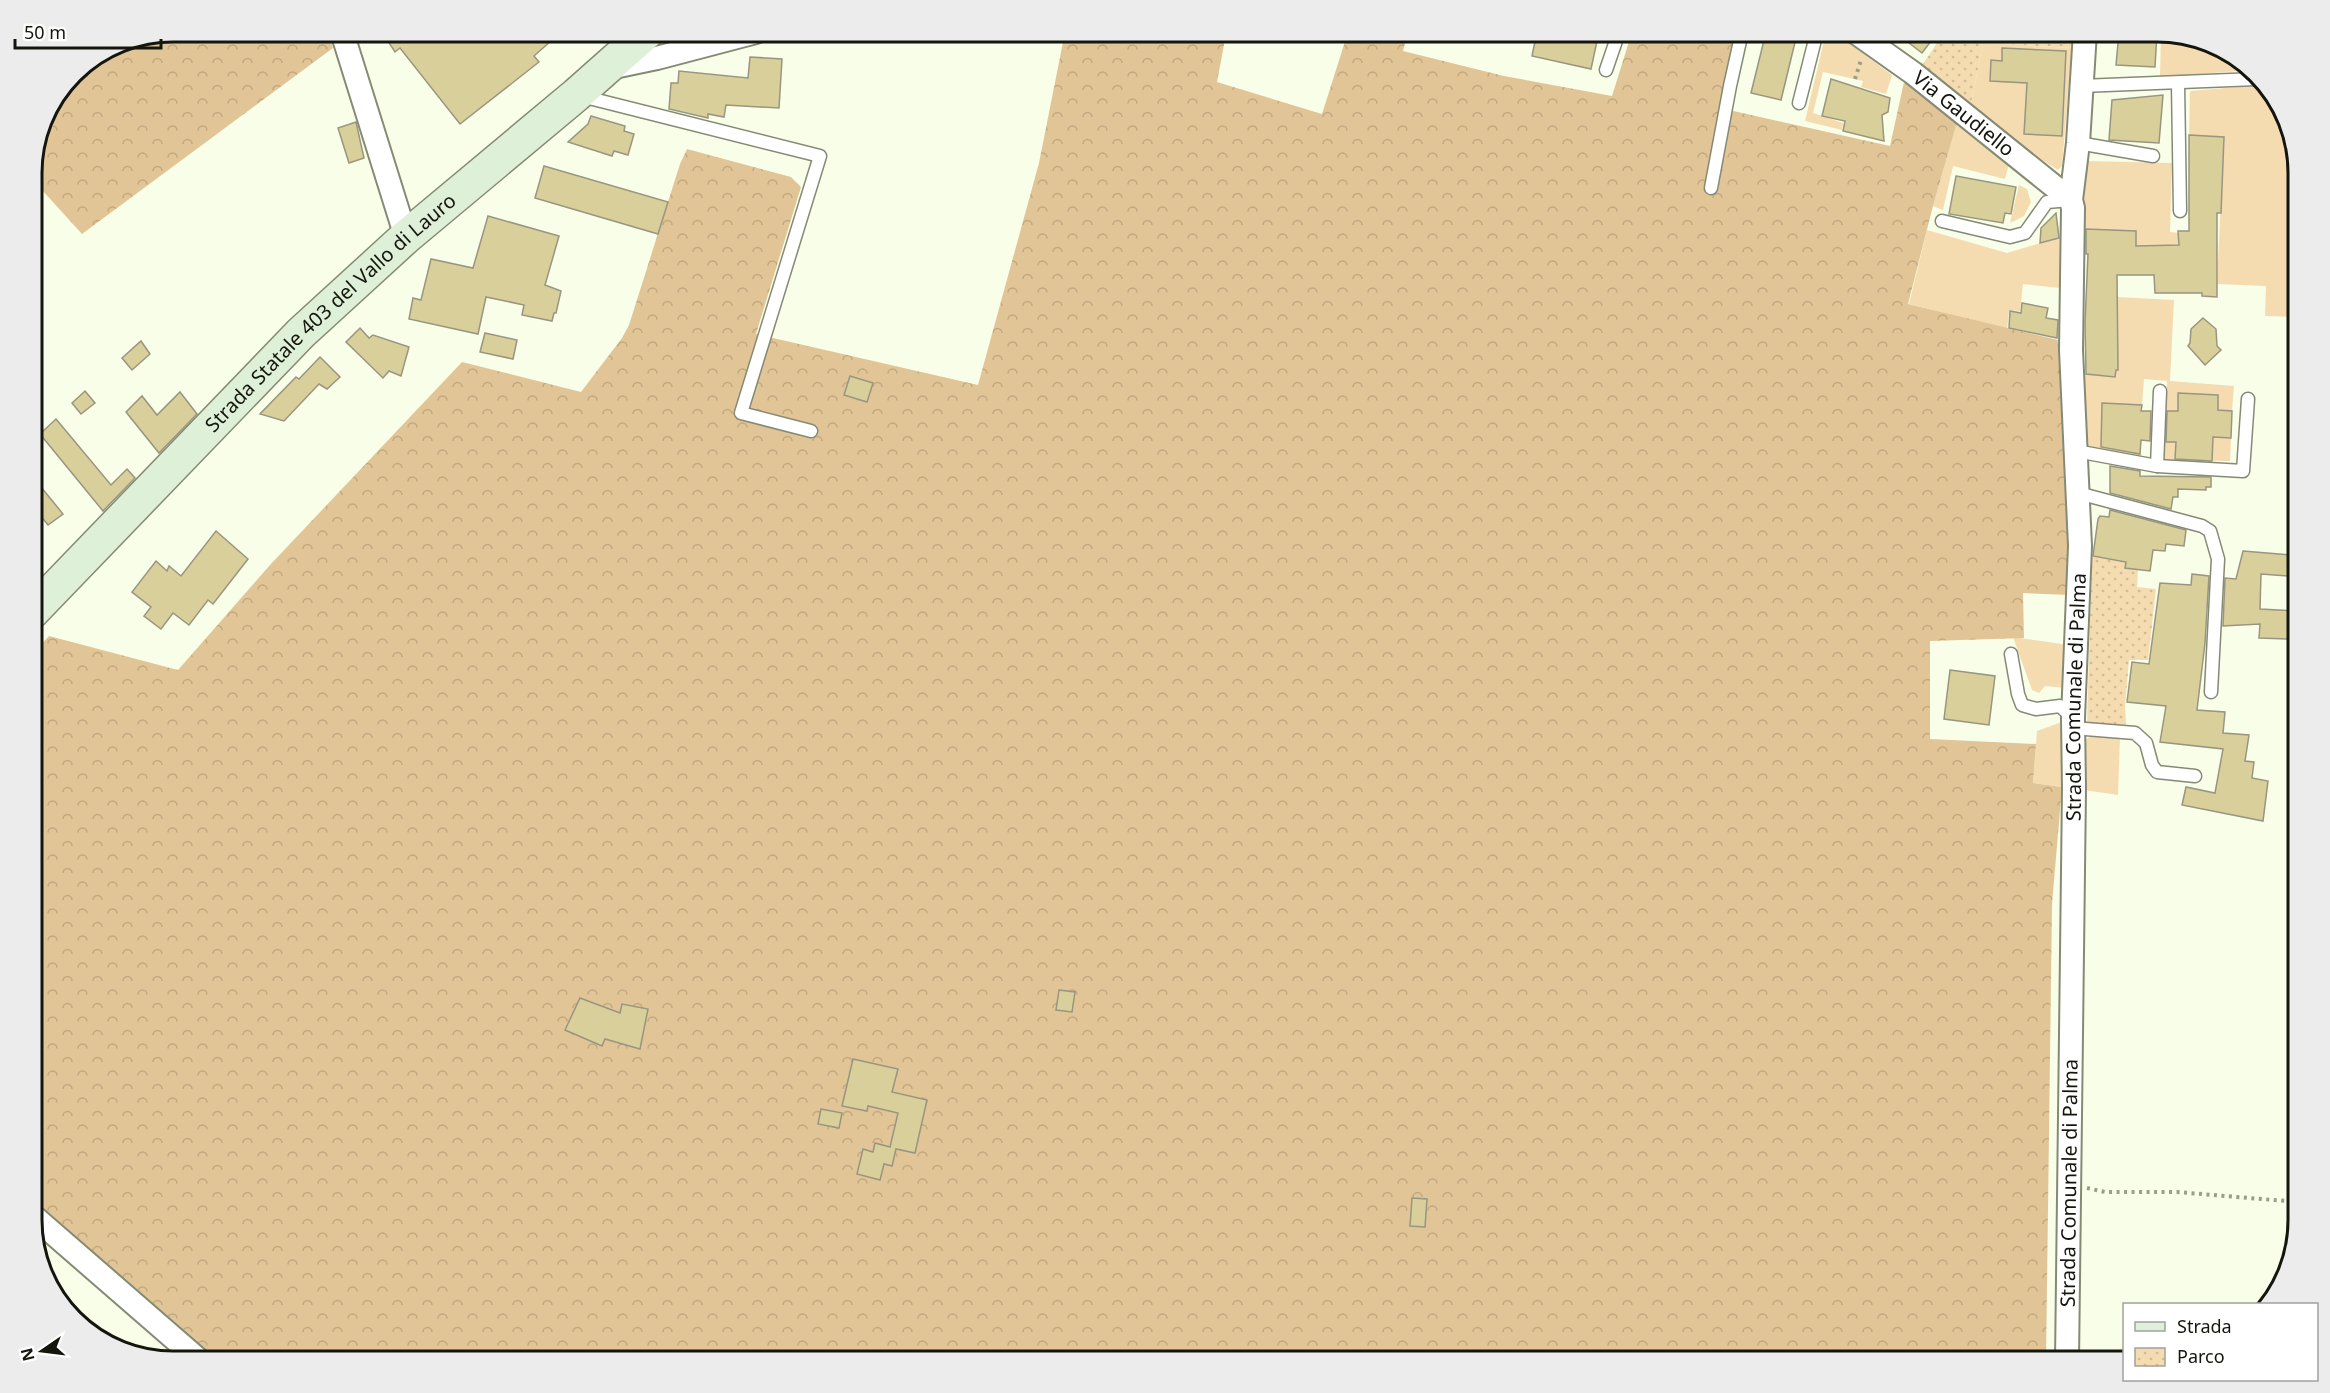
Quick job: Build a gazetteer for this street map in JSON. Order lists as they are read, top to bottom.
{
  "streets": {
    "main road": ["Strada Statale 403 del Vallo di Lauro"],
    "street": ["Via Gaudiello", "Strada Comunale di Palma"]
  },
  "crossings": [
    ["Via Gaudiello", "Strada Comunale di Palma"]
  ],
  "legend": ["Strada", "Parco"],
  "scale_bar": "50 m",
  "north": "left"
}
